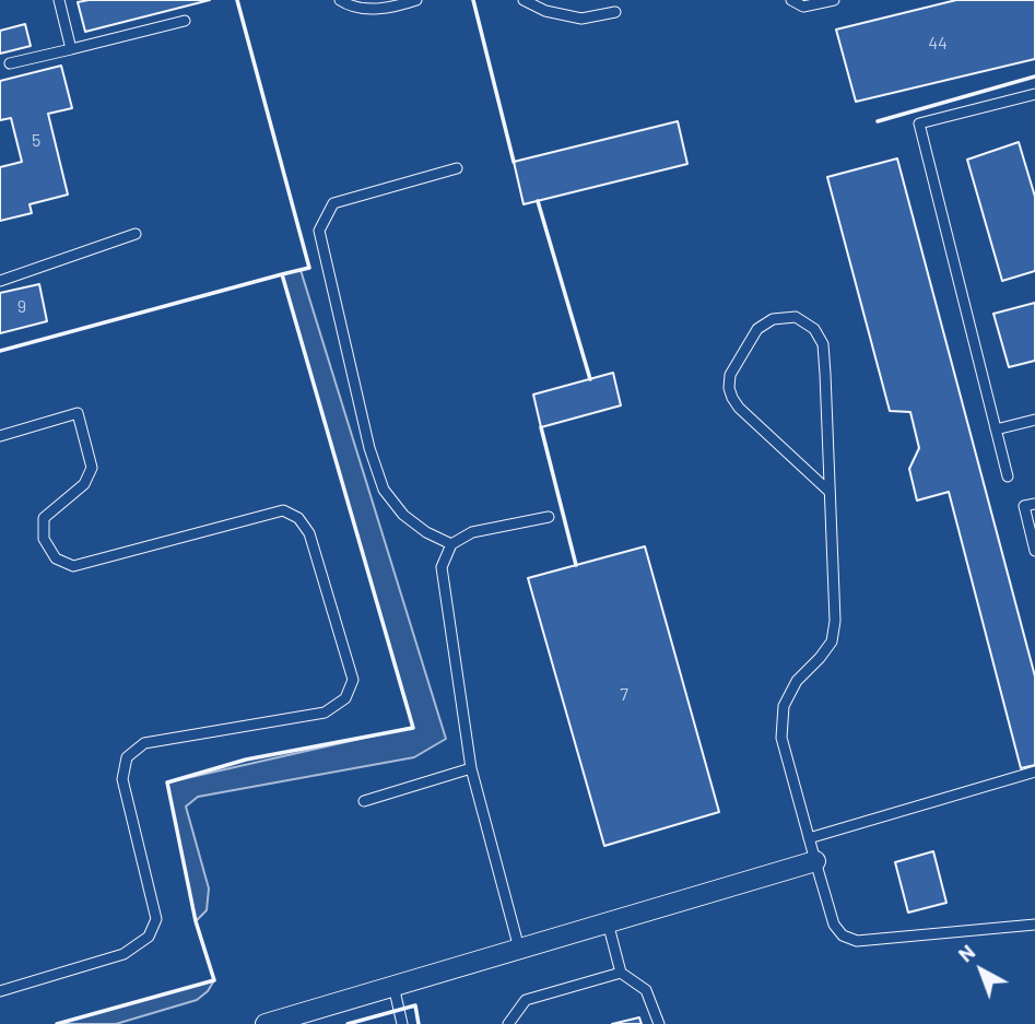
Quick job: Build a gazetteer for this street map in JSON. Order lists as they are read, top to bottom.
{
  "house_numbers": [
    "44",
    "5",
    "9",
    "7"
  ],
  "north": "top left"
}
